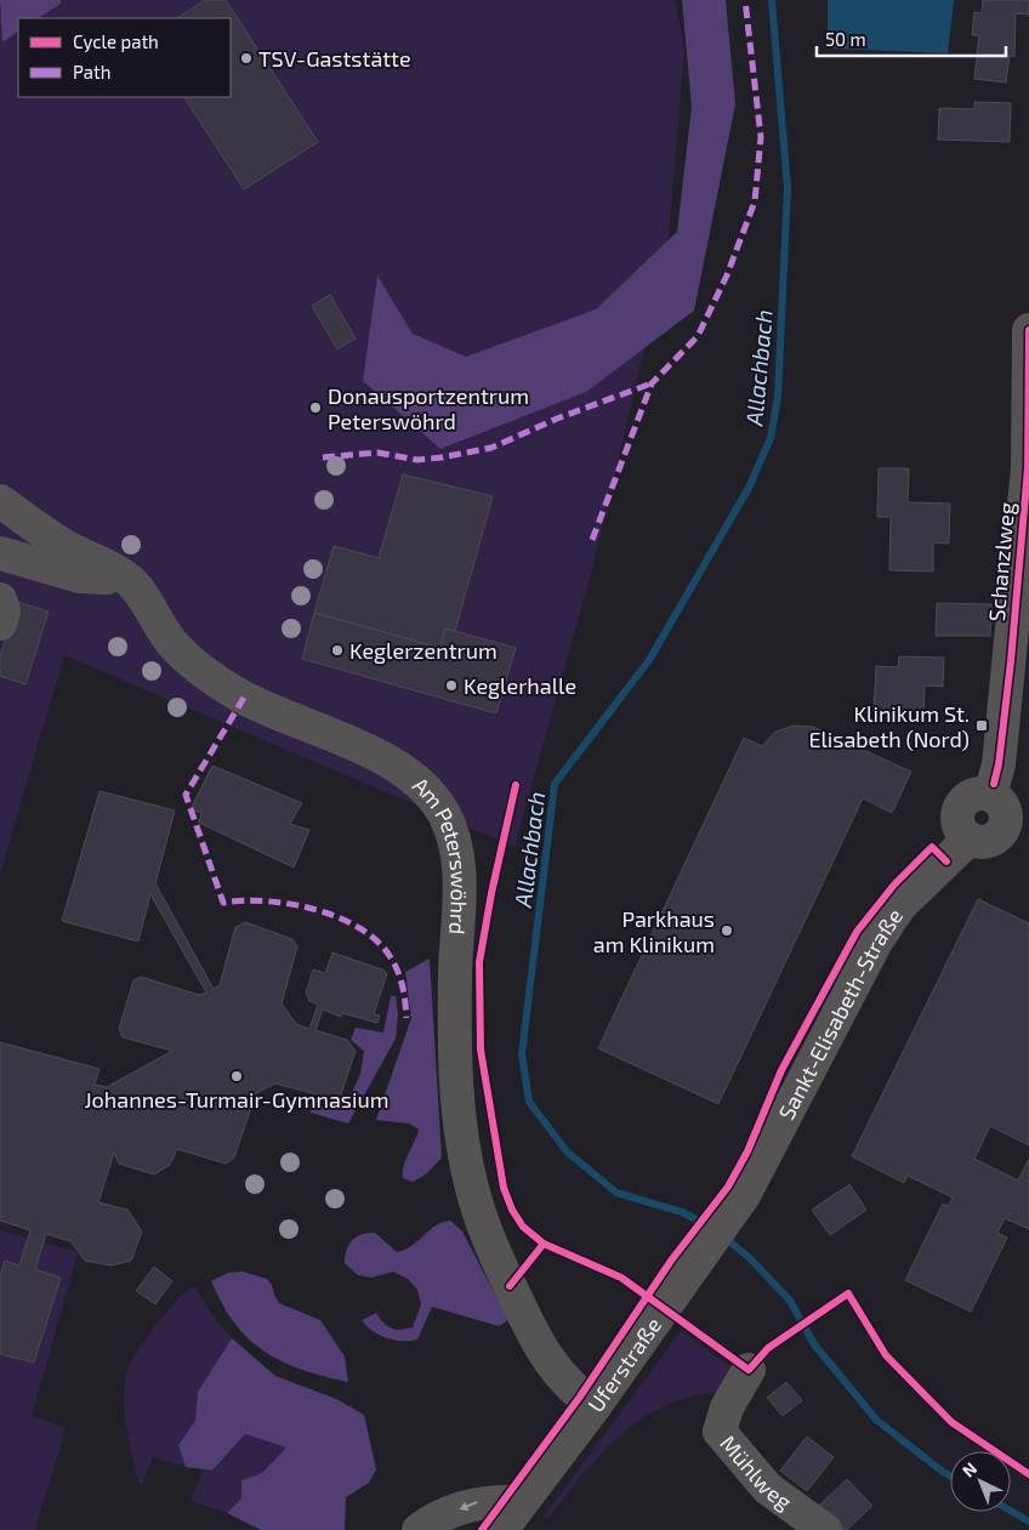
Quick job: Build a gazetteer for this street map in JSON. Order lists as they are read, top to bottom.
{
  "streets": {
    "street": [
      "Schanzlweg",
      "Am Peterswöhrd",
      "Sankt-Elisabeth-Straße",
      "Uferstraße",
      "Mühlweg"
    ]
  },
  "crossings": [
    ["Schanzlweg", "Sankt-Elisabeth-Straße"],
    ["Am Peterswöhrd", "Uferstraße"],
    ["Sankt-Elisabeth-Straße", "Uferstraße"]
  ],
  "water": ["Allachbach"],
  "places": {
    "other": [
      "TSV-Gaststätte",
      "Donausportzentrum Peterswöhrd",
      "Keglerzentrum",
      "Keglerhalle",
      "Parkhaus am Klinikum",
      "Johannes-Turmair-Gymnasium"
    ],
    "transit": ["Klinikum St. Elisabeth (Nord)"]
  },
  "legend": ["Cycle path", "Path"],
  "scale_bar": "50 m",
  "north": "top left"
}
